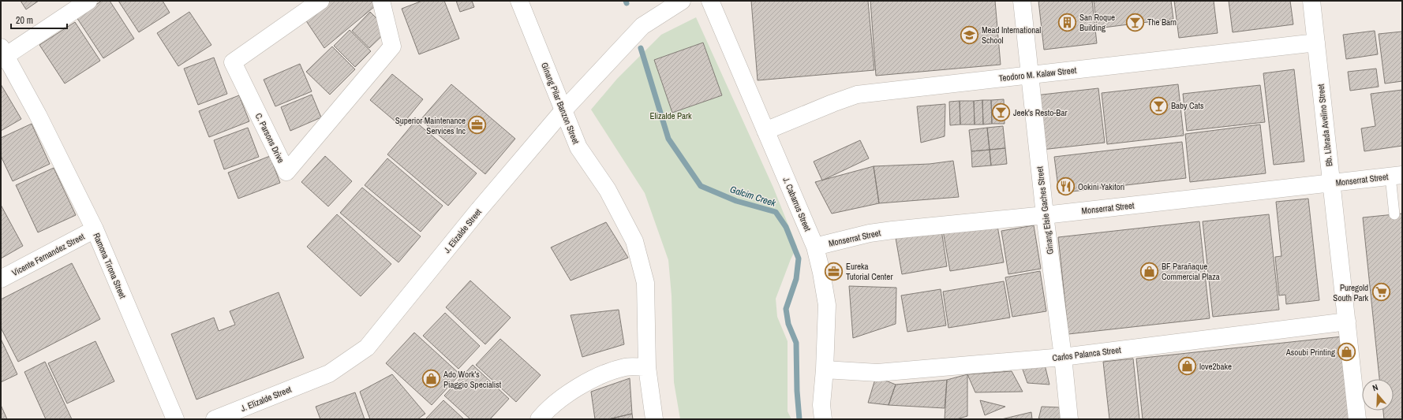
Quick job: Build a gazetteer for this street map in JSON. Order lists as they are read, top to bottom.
{
  "streets": {
    "street": [
      "Teodoro M. Kalaw Street",
      "Ginang Pilar Banzon Street",
      "Bb. Librada Avelino Street",
      "C. Parsons Drive",
      "Monserrat Street",
      "J. Cabarrus Street",
      "Ginang Elsie Gaches Street",
      "J. Elizalde Street",
      "Vicente Fernandez Street",
      "Ramona Tirona Street",
      "Carlos Palanca Street"
    ]
  },
  "crossings": [
    ["Teodoro M. Kalaw Street", "Bb. Librada Avelino Street"],
    ["Teodoro M. Kalaw Street", "J. Cabarrus Street"],
    ["Teodoro M. Kalaw Street", "Ginang Elsie Gaches Street"],
    ["Ginang Pilar Banzon Street", "J. Elizalde Street"],
    ["Bb. Librada Avelino Street", "Monserrat Street"],
    ["Bb. Librada Avelino Street", "Carlos Palanca Street"],
    ["Monserrat Street", "J. Cabarrus Street"],
    ["Monserrat Street", "Ginang Elsie Gaches Street"],
    ["J. Cabarrus Street", "Carlos Palanca Street"],
    ["Ginang Elsie Gaches Street", "Carlos Palanca Street"],
    ["Vicente Fernandez Street", "Ramona Tirona Street"]
  ],
  "water": ["Galcim Creek"],
  "parks": ["Elizalde Park"],
  "places": {
    "building": ["San Roque Building"],
    "bar": ["The Barn", "Baby Cats", "Jeek's Resto-Bar"],
    "school or university": ["Mead International School"],
    "office": ["Superior Maintenance Services Inc", "Eureka Tutorial Center"],
    "restaurant": ["Ookini Yakitori"],
    "shop": [
      "BF Parañaque Commercial Plaza",
      "Asoubi Printing",
      "love2bake",
      "Ado Work's Piaggio Specialist"
    ],
    "supermarket": ["Puregold South Park"]
  },
  "scale_bar": "20 m",
  "north": "top"
}
